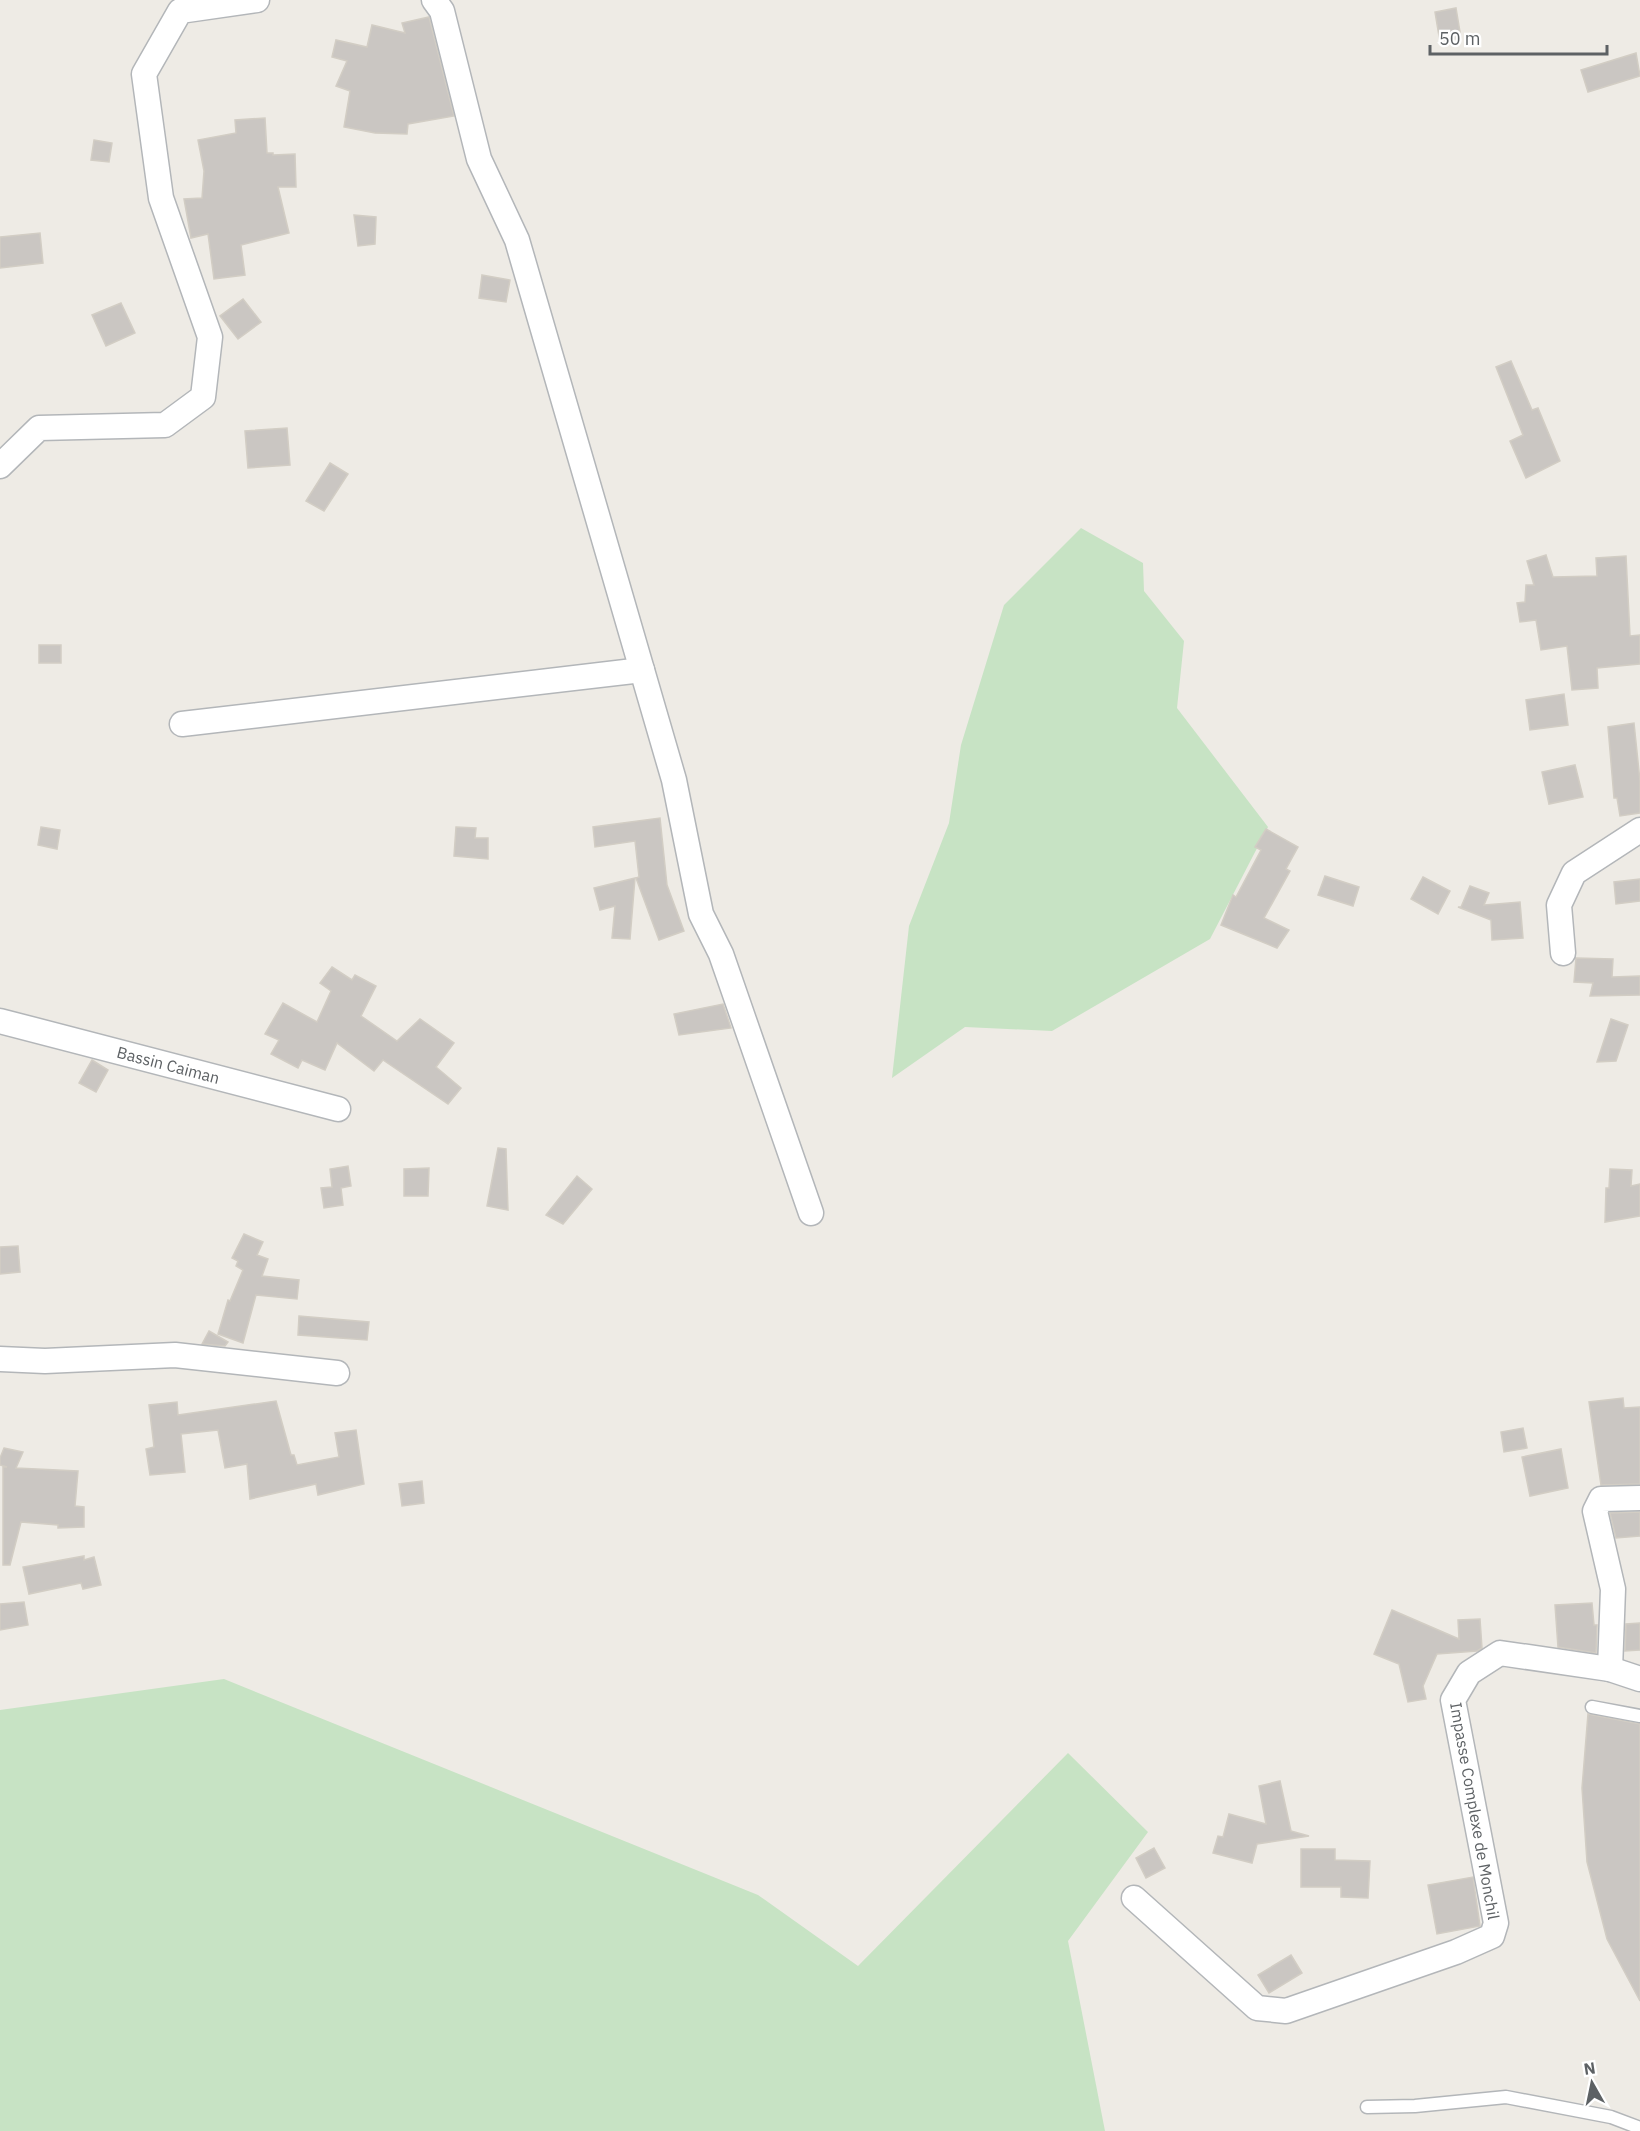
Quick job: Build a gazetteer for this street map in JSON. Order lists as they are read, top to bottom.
{
  "streets": {
    "street": ["Bassin Caiman", "Impasse Complexe de Monchil"]
  },
  "scale_bar": "50 m",
  "north": "top"
}
